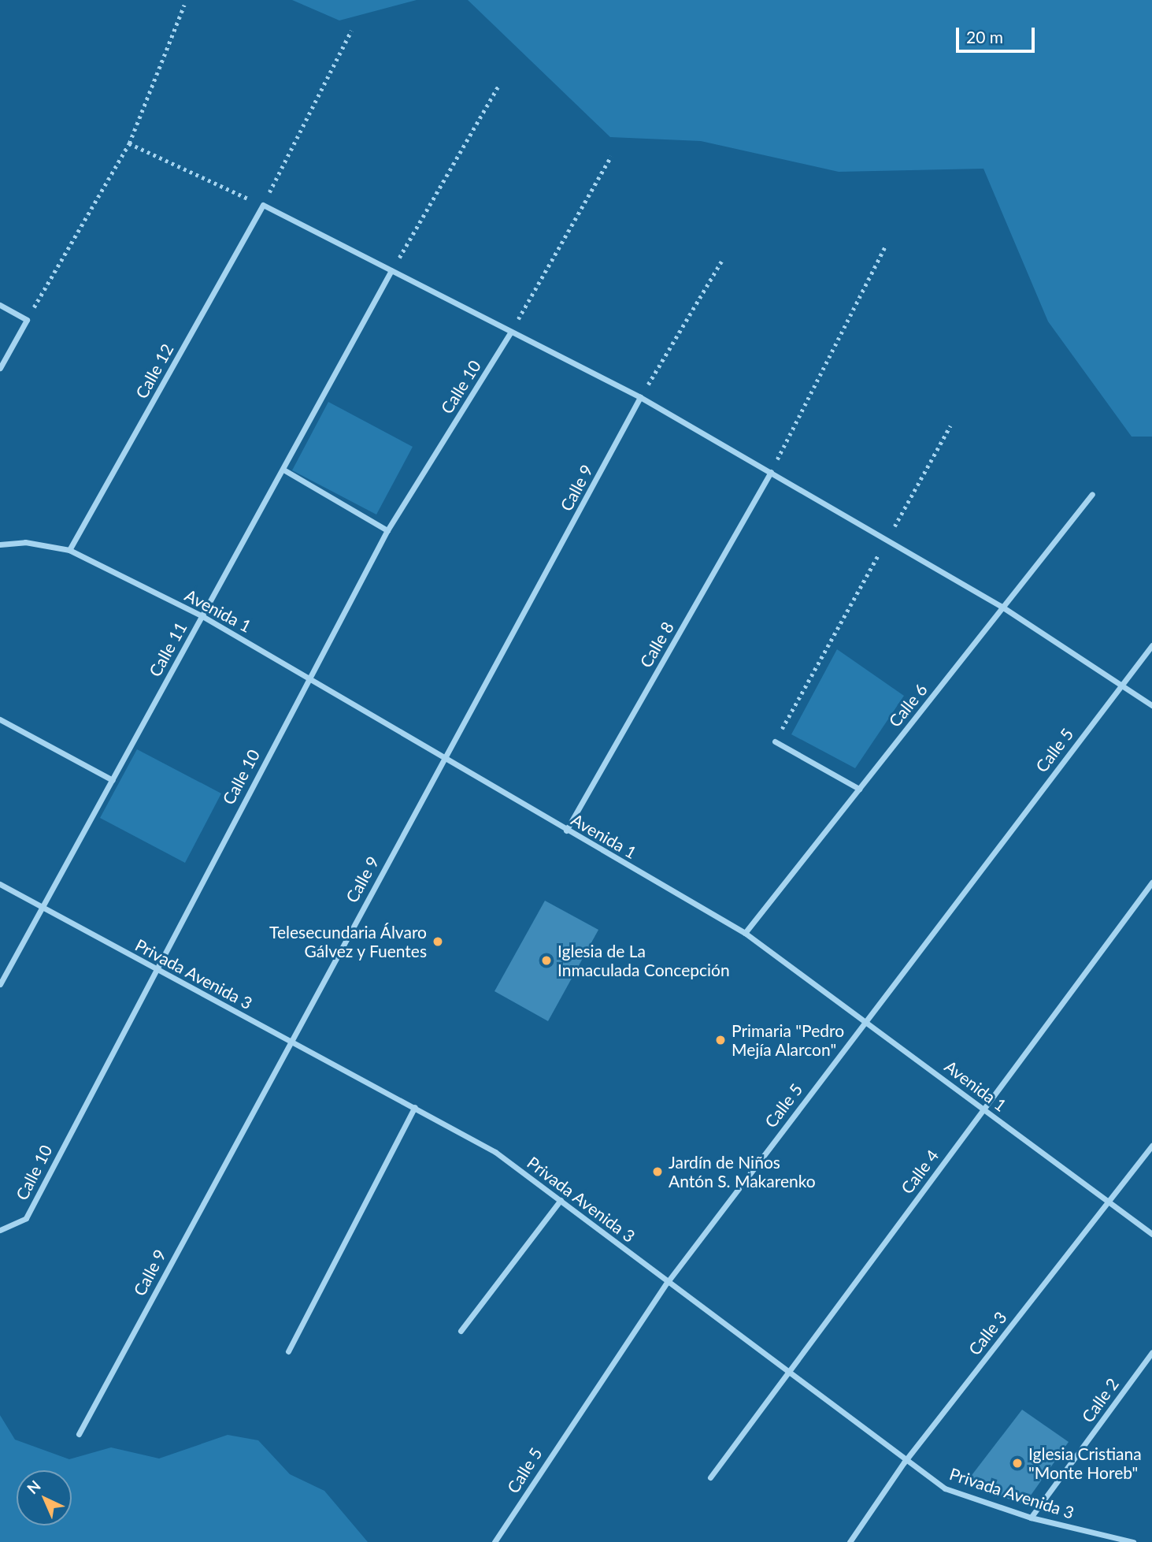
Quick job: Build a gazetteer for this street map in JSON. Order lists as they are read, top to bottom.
{
  "streets": {
    "street": [
      "Calle 12",
      "Calle 10",
      "Calle 9",
      "Avenida 1",
      "Calle 8",
      "Calle 11",
      "Calle 6",
      "Calle 5",
      "Privada Avenida 3",
      "Calle 4",
      "Calle 3",
      "Calle 2"
    ]
  },
  "crossings": [
    ["Calle 12", "Avenida 1"],
    ["Calle 10", "Avenida 1"],
    ["Calle 10", "Privada Avenida 3"],
    ["Calle 9", "Avenida 1"],
    ["Calle 9", "Privada Avenida 3"],
    ["Avenida 1", "Calle 8"],
    ["Avenida 1", "Calle 11"],
    ["Avenida 1", "Calle 6"],
    ["Avenida 1", "Calle 5"],
    ["Avenida 1", "Calle 4"],
    ["Avenida 1", "Calle 3"],
    ["Calle 11", "Privada Avenida 3"],
    ["Calle 5", "Privada Avenida 3"],
    ["Privada Avenida 3", "Calle 4"],
    ["Privada Avenida 3", "Calle 3"],
    ["Privada Avenida 3", "Calle 2"]
  ],
  "places": [
    "Telesecundaria Álvaro Gálvez y Fuentes",
    "Iglesia de La Inmaculada Concepción",
    "Primaria \"Pedro Mejía Alarcon\"",
    "Jardín de Niños Antón S. Makarenko",
    "Iglesia Cristiana \"Monte Horeb\""
  ],
  "scale_bar": "20 m",
  "north": "top left"
}
